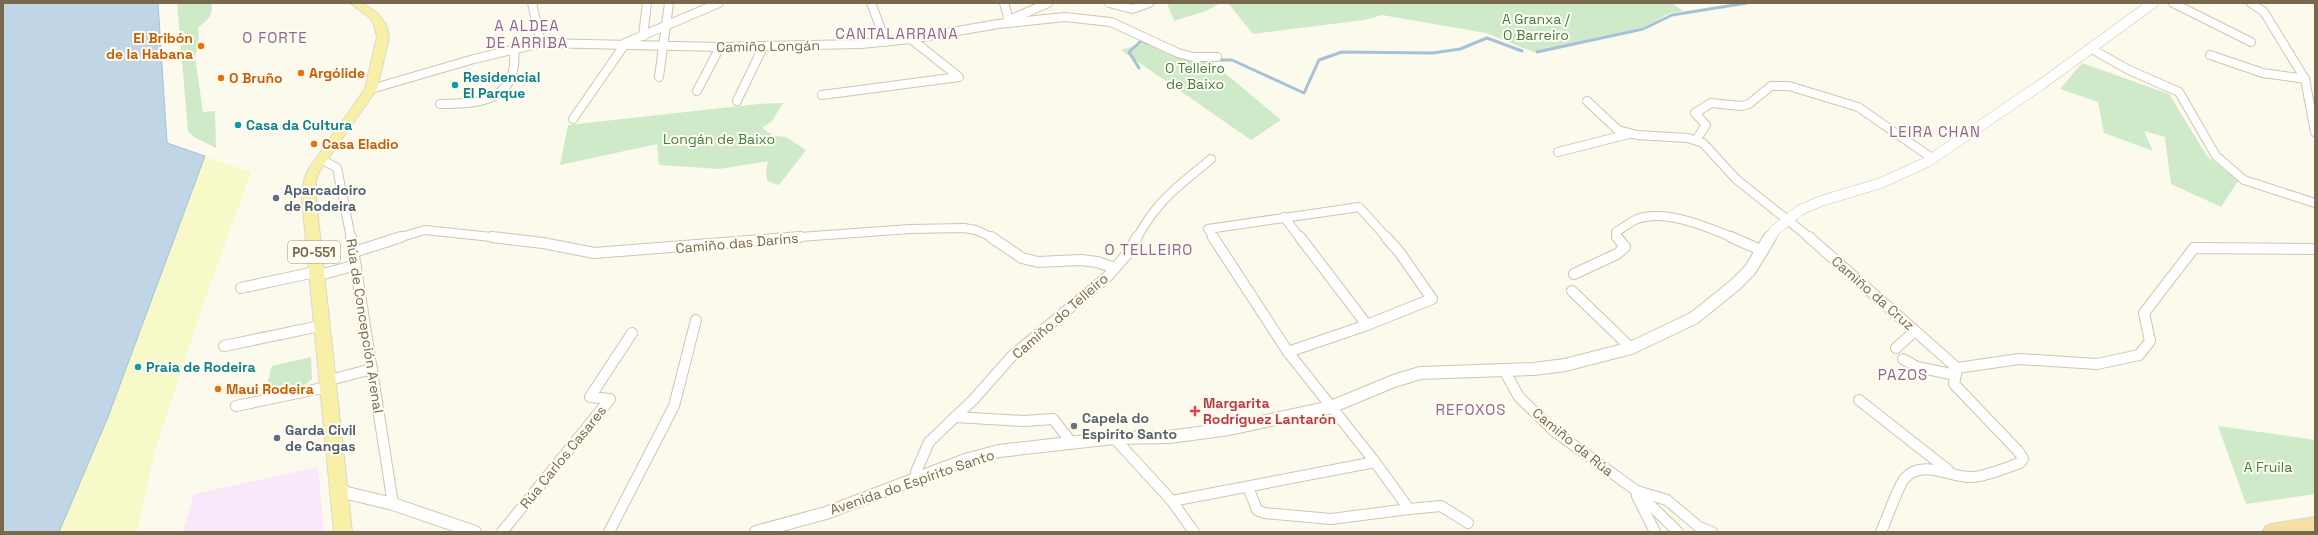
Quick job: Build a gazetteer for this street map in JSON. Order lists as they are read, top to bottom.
{
  "streets": {
    "main road": ["PO-551"],
    "street": [
      "Camiño Longán",
      "Camiño das Daríns",
      "Camiño da Cruz",
      "Camiño do Telleiro",
      "Rúa de Concepción Arenal",
      "Camiño da Rúa",
      "Rúa Carlos Casares",
      "Avenida do Espírito Santo"
    ]
  },
  "crossings": [
    ["Camiño Longán", "PO-551"],
    ["Camiño das Daríns", "Camiño do Telleiro"],
    ["Camiño das Daríns", "Rúa de Concepción Arenal"],
    ["PO-551", "Rúa de Concepción Arenal"],
    ["Camiño da Cruz", "Avenida do Espírito Santo"],
    ["Camiño do Telleiro", "Avenida do Espírito Santo"],
    ["Camiño da Rúa", "Avenida do Espírito Santo"]
  ],
  "districts": [
    "A ALDEA DE ARRIBA",
    "CANTALARRANA",
    "O FORTE",
    "LEIRA CHAN",
    "O TELLEIRO",
    "PAZOS",
    "REFOXOS"
  ],
  "parks": [
    "A Granxa / O Barreiro",
    "O Telleiro de Baixo",
    "Longán de Baixo",
    "A Fruila"
  ],
  "places": {
    "other": [
      "El Bribón de la Habana",
      "Argólide",
      "O Bruño",
      "Residencial El Parque",
      "Casa da Cultura",
      "Casa Eladio",
      "Aparcadoiro de Rodeira",
      "Praia de Rodeira",
      "Maui Rodeira",
      "Capela do Espiríto Santo",
      "Garda Civil de Cangas"
    ],
    "health": ["Margarita Rodríguez Lantarón"]
  }
}
